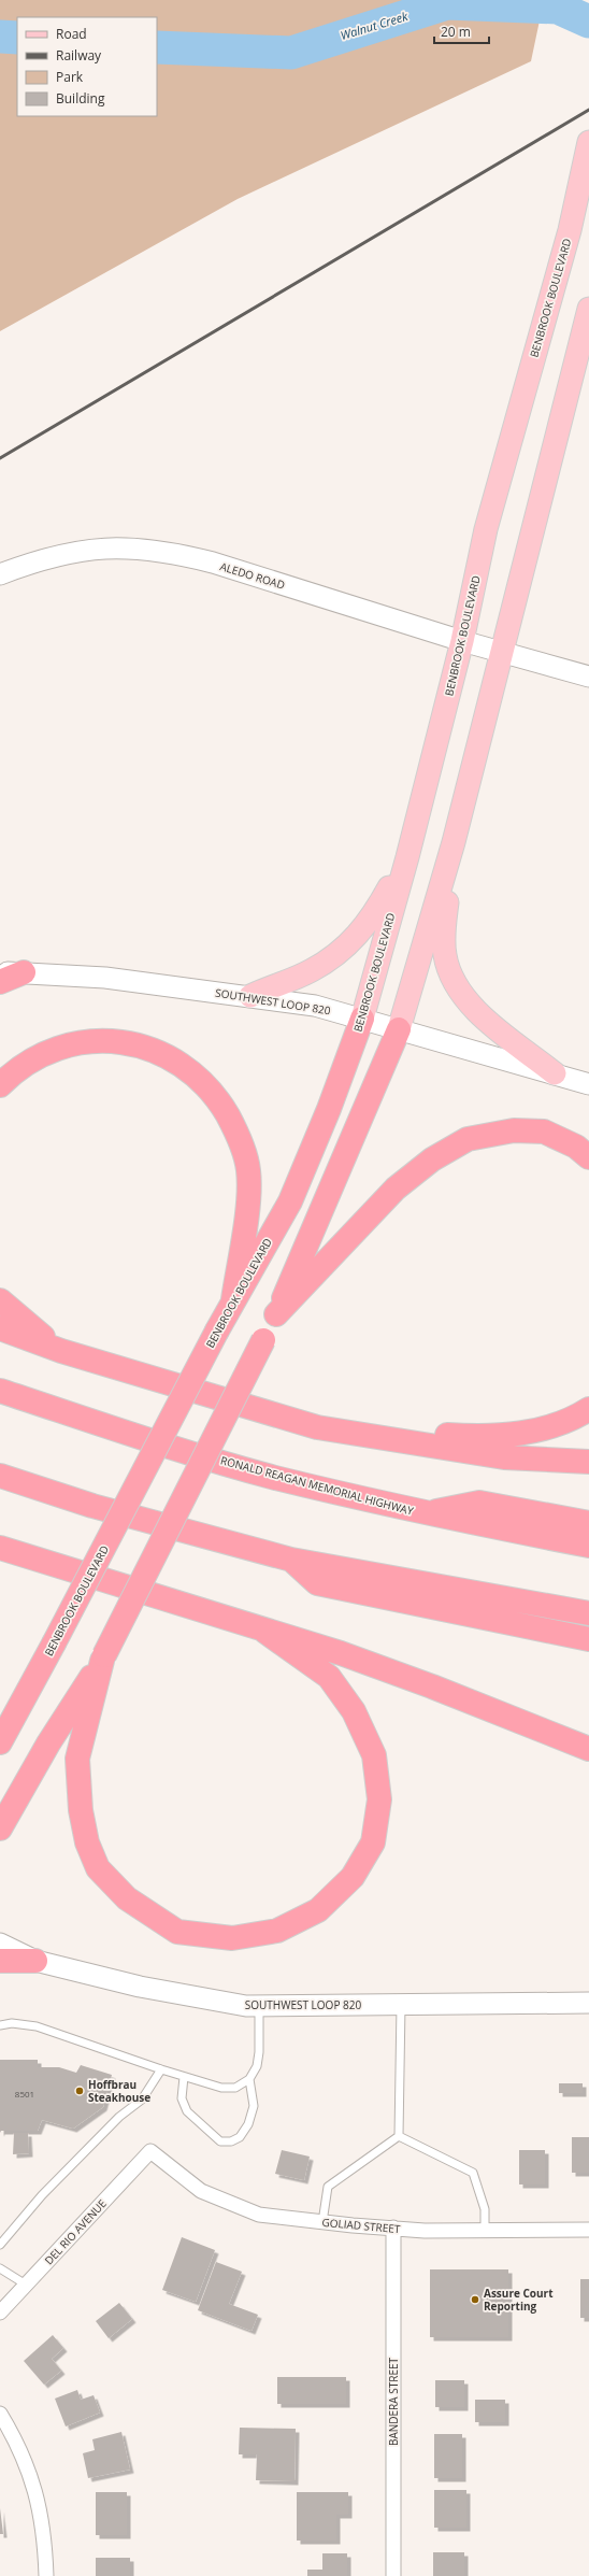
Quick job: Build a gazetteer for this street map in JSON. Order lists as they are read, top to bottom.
{
  "streets": {
    "highway": ["BENBROOK BOULEVARD", "RONALD REAGAN MEMORIAL HIGHWAY"],
    "main road": ["ALEDO ROAD", "SOUTHWEST LOOP 820"],
    "street": ["GOLIAD STREET", "DEL RIO AVENUE", "BANDERA STREET"]
  },
  "crossings": [
    ["BENBROOK BOULEVARD", "ALEDO ROAD"],
    ["BENBROOK BOULEVARD", "SOUTHWEST LOOP 820"],
    ["GOLIAD STREET", "DEL RIO AVENUE"],
    ["GOLIAD STREET", "BANDERA STREET"]
  ],
  "water": ["Walnut Creek"],
  "places": ["Hoffbrau Steakhouse", "Assure Court Reporting"],
  "house_numbers": ["8501"],
  "legend": [
    "Road",
    "Railway",
    "Park",
    "Building"
  ],
  "scale_bar": "20 m"
}
